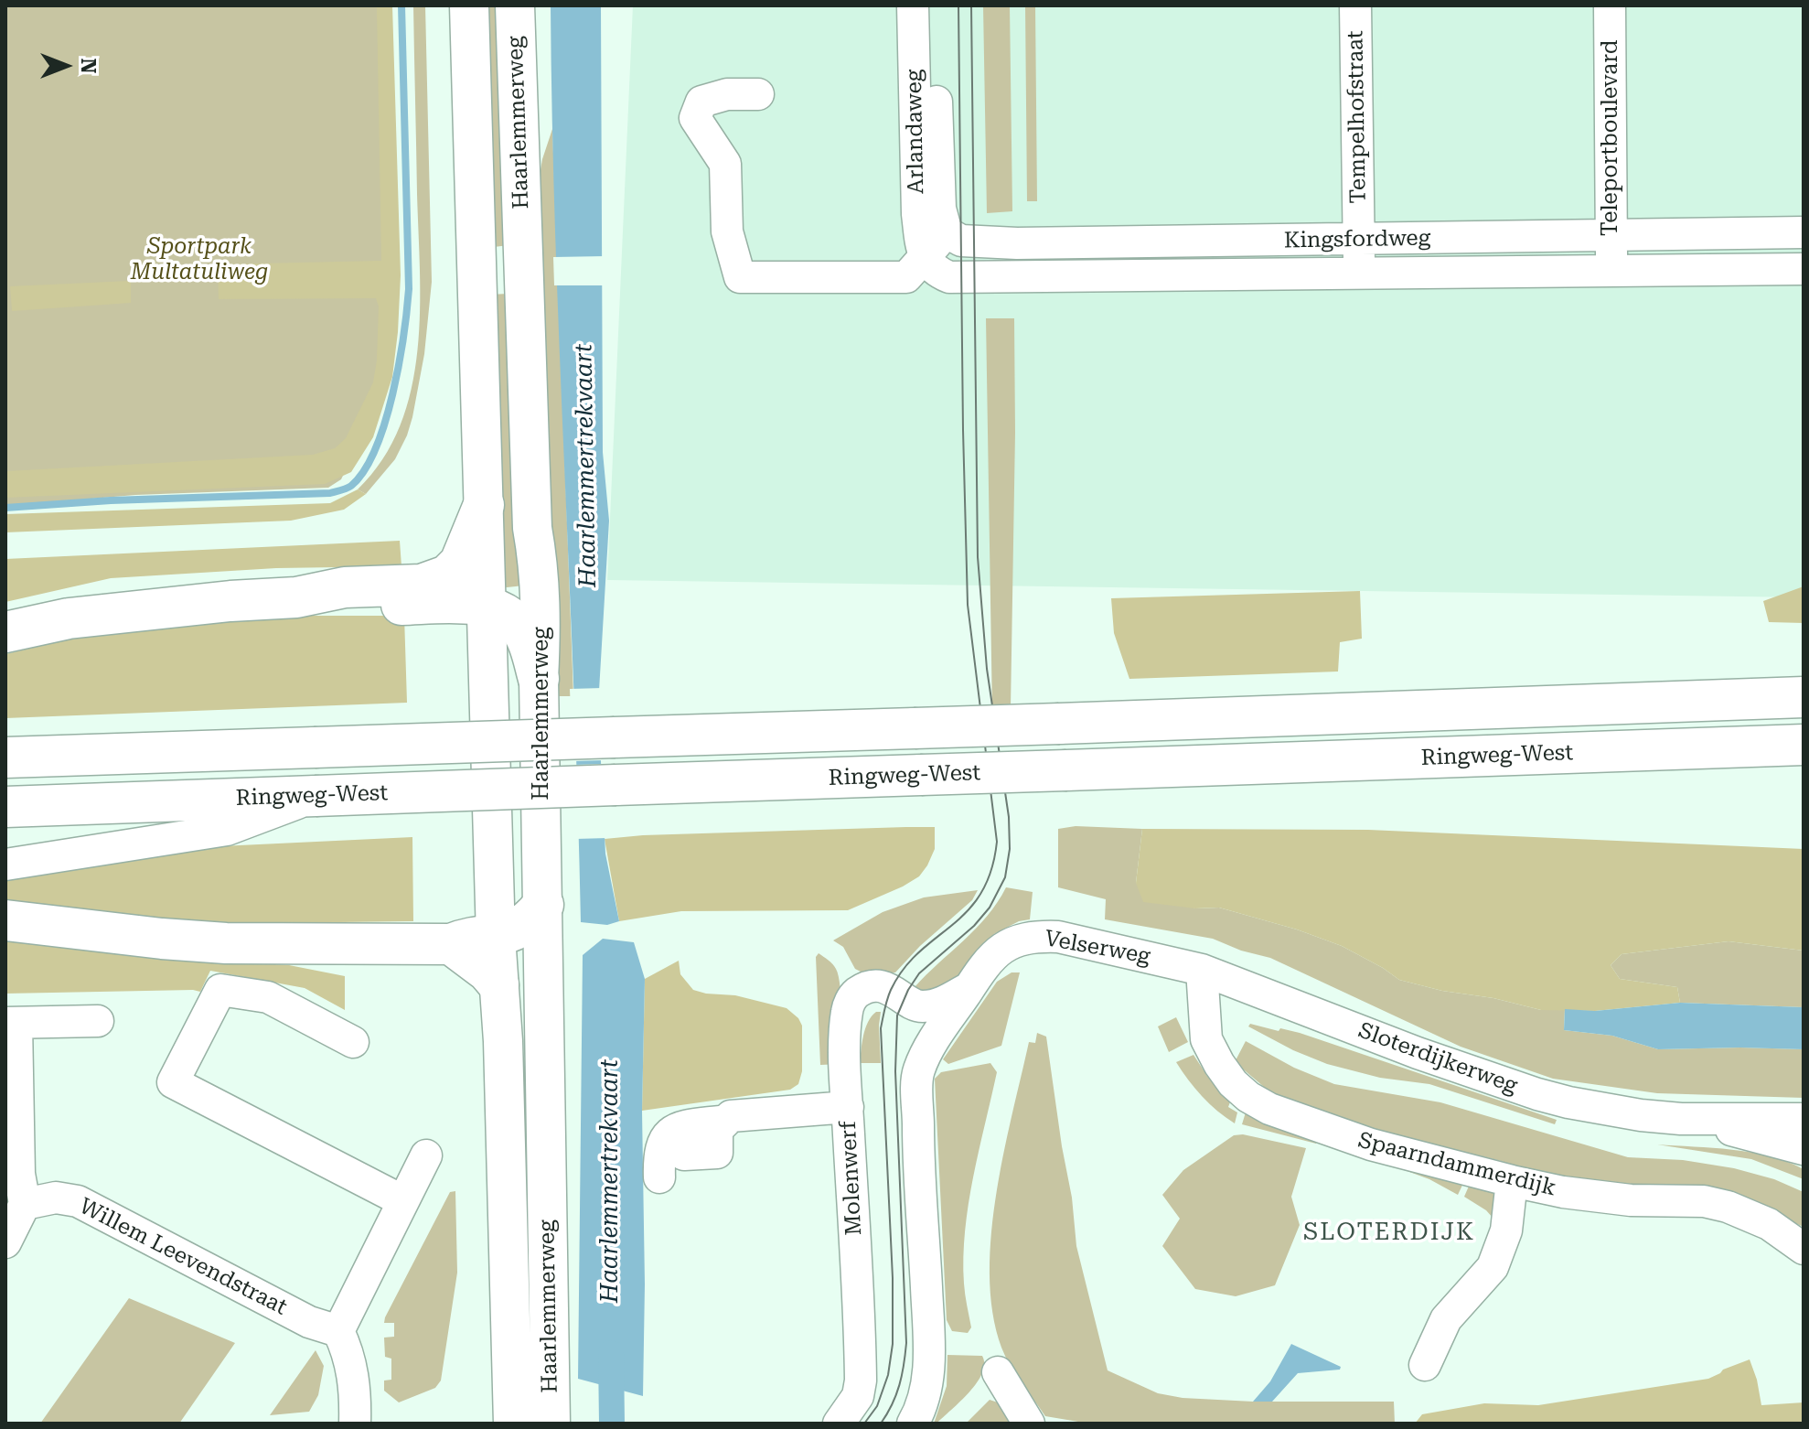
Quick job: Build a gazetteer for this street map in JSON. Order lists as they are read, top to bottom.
{
  "streets": {
    "highway": ["Ringweg-West"],
    "main road": ["Haarlemmerweg"],
    "street": [
      "Tempelhofstraat",
      "Arlandaweg",
      "Teleportboulevard",
      "Kingsfordweg",
      "Velserweg",
      "Sloterdijkerweg",
      "Spaarndammerdijk",
      "Molenwerf",
      "Willem Leevendstraat"
    ]
  },
  "crossings": [
    ["Tempelhofstraat", "Kingsfordweg"],
    ["Arlandaweg", "Kingsfordweg"],
    ["Teleportboulevard", "Kingsfordweg"],
    ["Velserweg", "Sloterdijkerweg"],
    ["Velserweg", "Spaarndammerdijk"],
    ["Sloterdijkerweg", "Spaarndammerdijk"]
  ],
  "districts": ["SLOTERDIJK"],
  "water": ["Haarlemmertrekvaart"],
  "parks": ["Sportpark Multatuliweg"],
  "north": "right"
}
